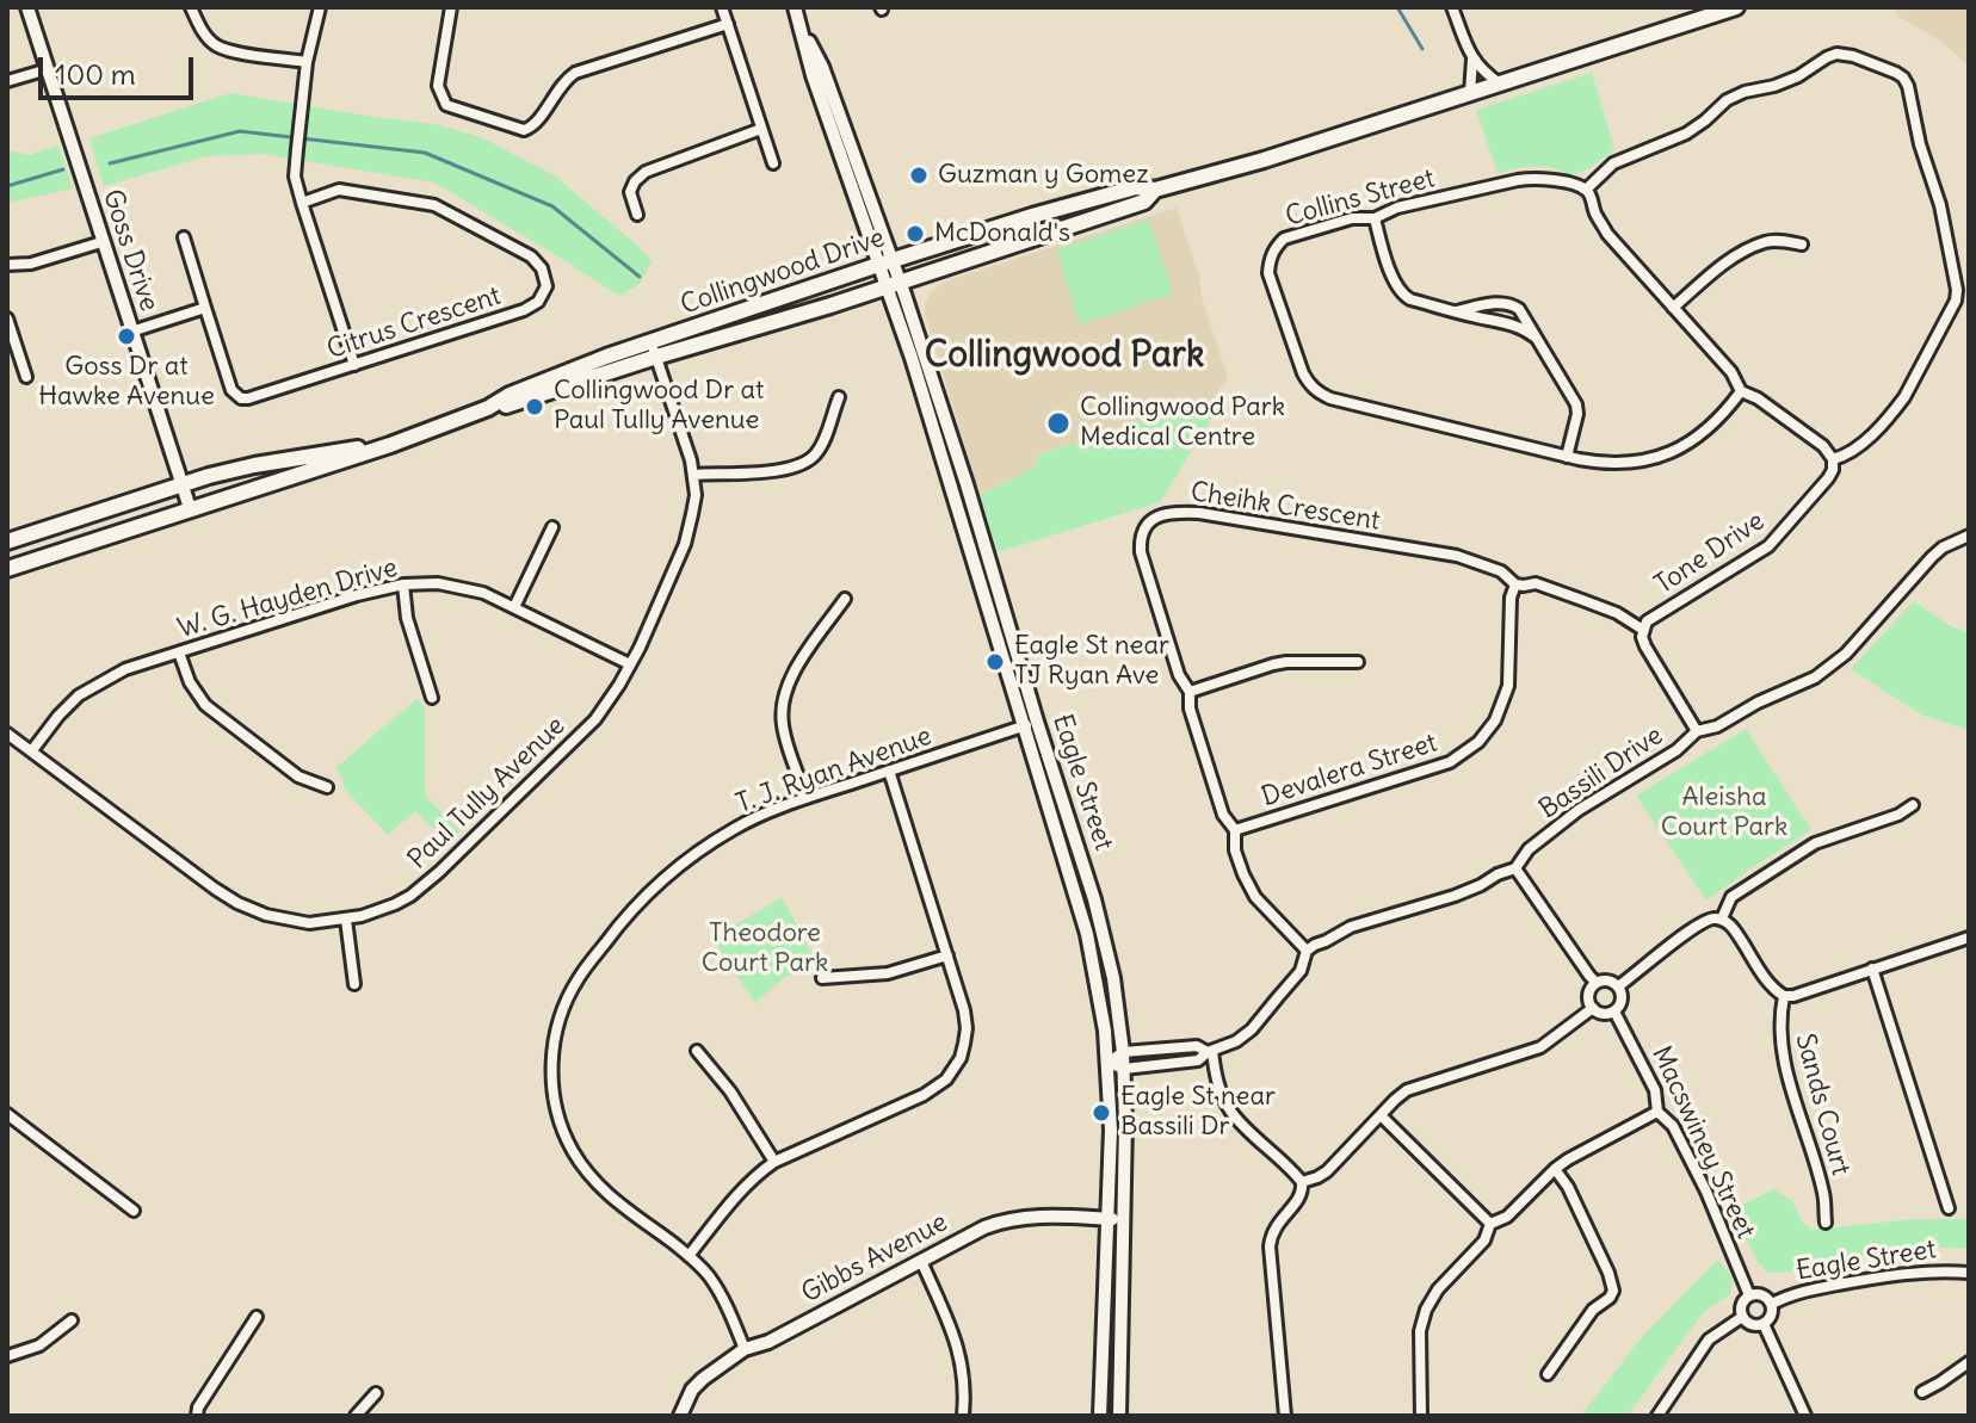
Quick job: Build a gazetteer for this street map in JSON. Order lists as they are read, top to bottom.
{
  "streets": {
    "main road": ["Collingwood Drive"],
    "street": [
      "Collins Street",
      "Goss Drive",
      "Citrus Crescent",
      "Cheihk Crescent",
      "Tone Drive",
      "W. G. Hayden Drive",
      "T. J. Ryan Avenue",
      "Devalera Street",
      "Bassili Drive",
      "Eagle Street",
      "Paul Tully Avenue",
      "Sands Court",
      "Macswiney Street",
      "Gibbs Avenue"
    ]
  },
  "crossings": [
    ["Collins Street", "Tone Drive"],
    ["Goss Drive", "Collingwood Drive"],
    ["Collingwood Drive", "Eagle Street"],
    ["Collingwood Drive", "Paul Tully Avenue"],
    ["Cheihk Crescent", "Tone Drive"],
    ["Cheihk Crescent", "Devalera Street"],
    ["Cheihk Crescent", "Bassili Drive"],
    ["Tone Drive", "Bassili Drive"],
    ["W. G. Hayden Drive", "Paul Tully Avenue"],
    ["T. J. Ryan Avenue", "Eagle Street"],
    ["T. J. Ryan Avenue", "Gibbs Avenue"],
    ["Eagle Street", "Macswiney Street"],
    ["Eagle Street", "Gibbs Avenue"]
  ],
  "districts": ["Collingwood Park"],
  "parks": ["Aleisha Court Park", "Theodore Court Park"],
  "places": [
    "Guzman y Gomez",
    "McDonald's",
    "Goss Dr at Hawke Avenue",
    "Collingwood Dr at Paul Tully Avenue",
    "Collingwood Park Medical Centre",
    "Eagle St near TJ Ryan Ave",
    "Eagle St near Bassili Dr"
  ],
  "scale_bar": "100 m"
}
